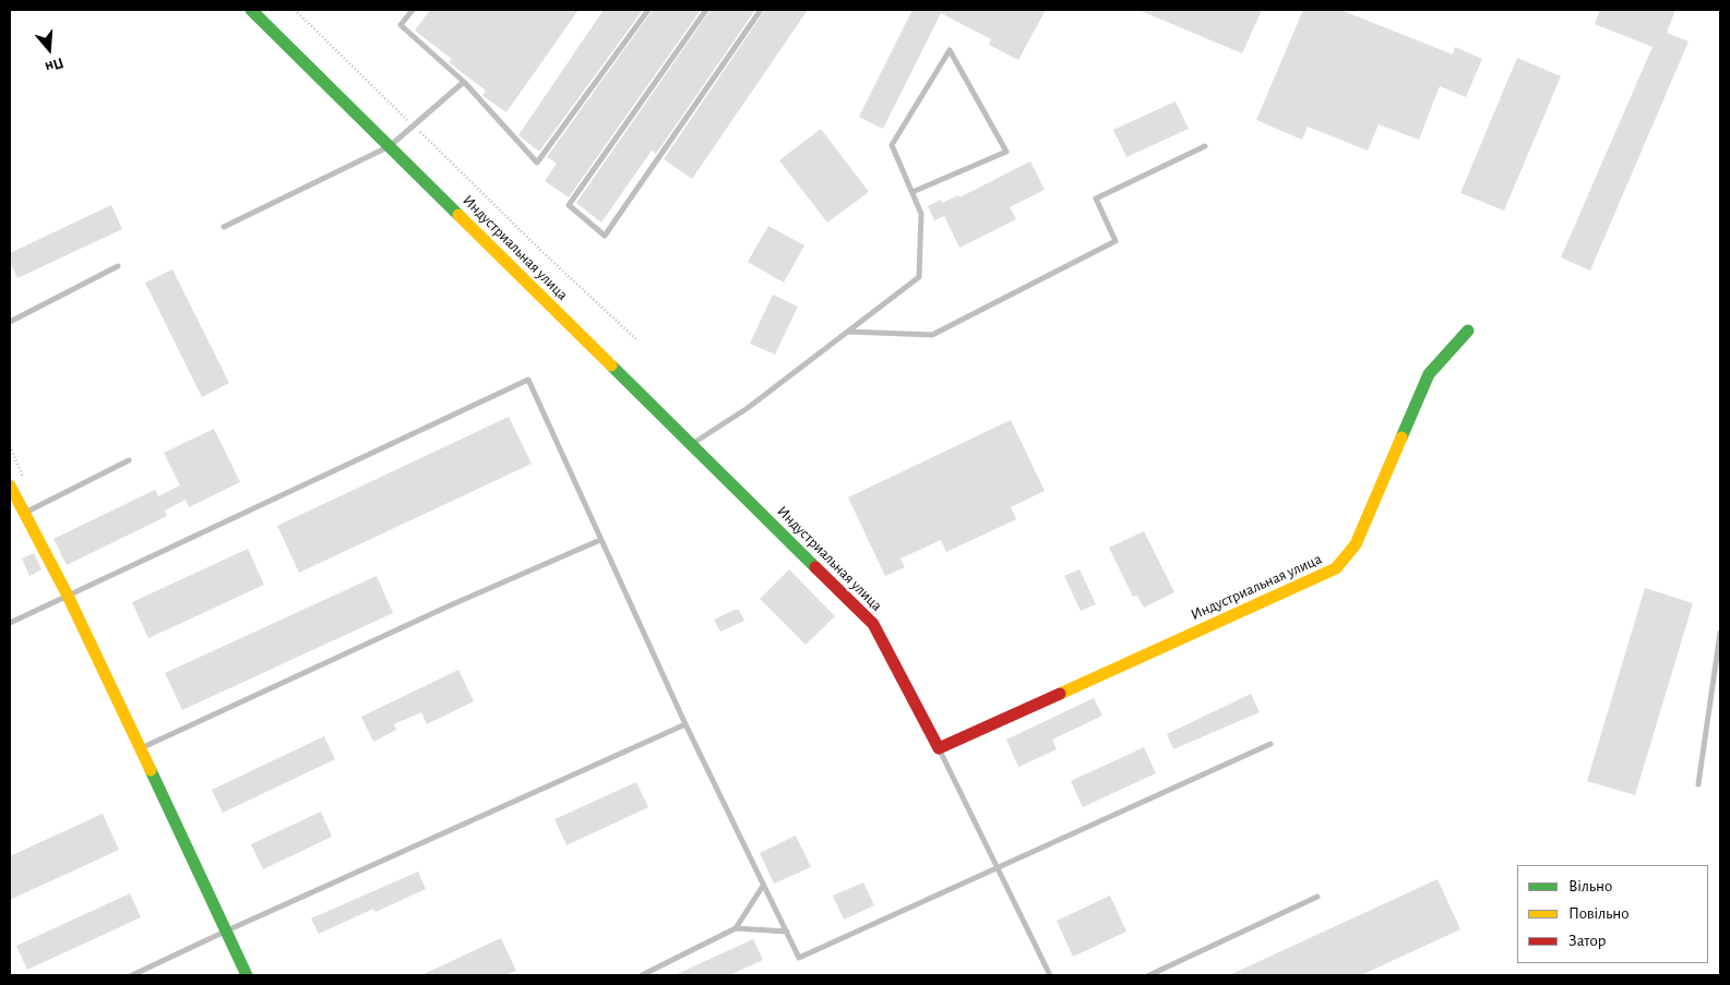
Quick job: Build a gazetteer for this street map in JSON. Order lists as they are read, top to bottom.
{
  "streets": {
    "street": ["Индустриальная улица"]
  },
  "legend": ["Вільно", "Повільно", "Затор"],
  "north": "bottom"
}
